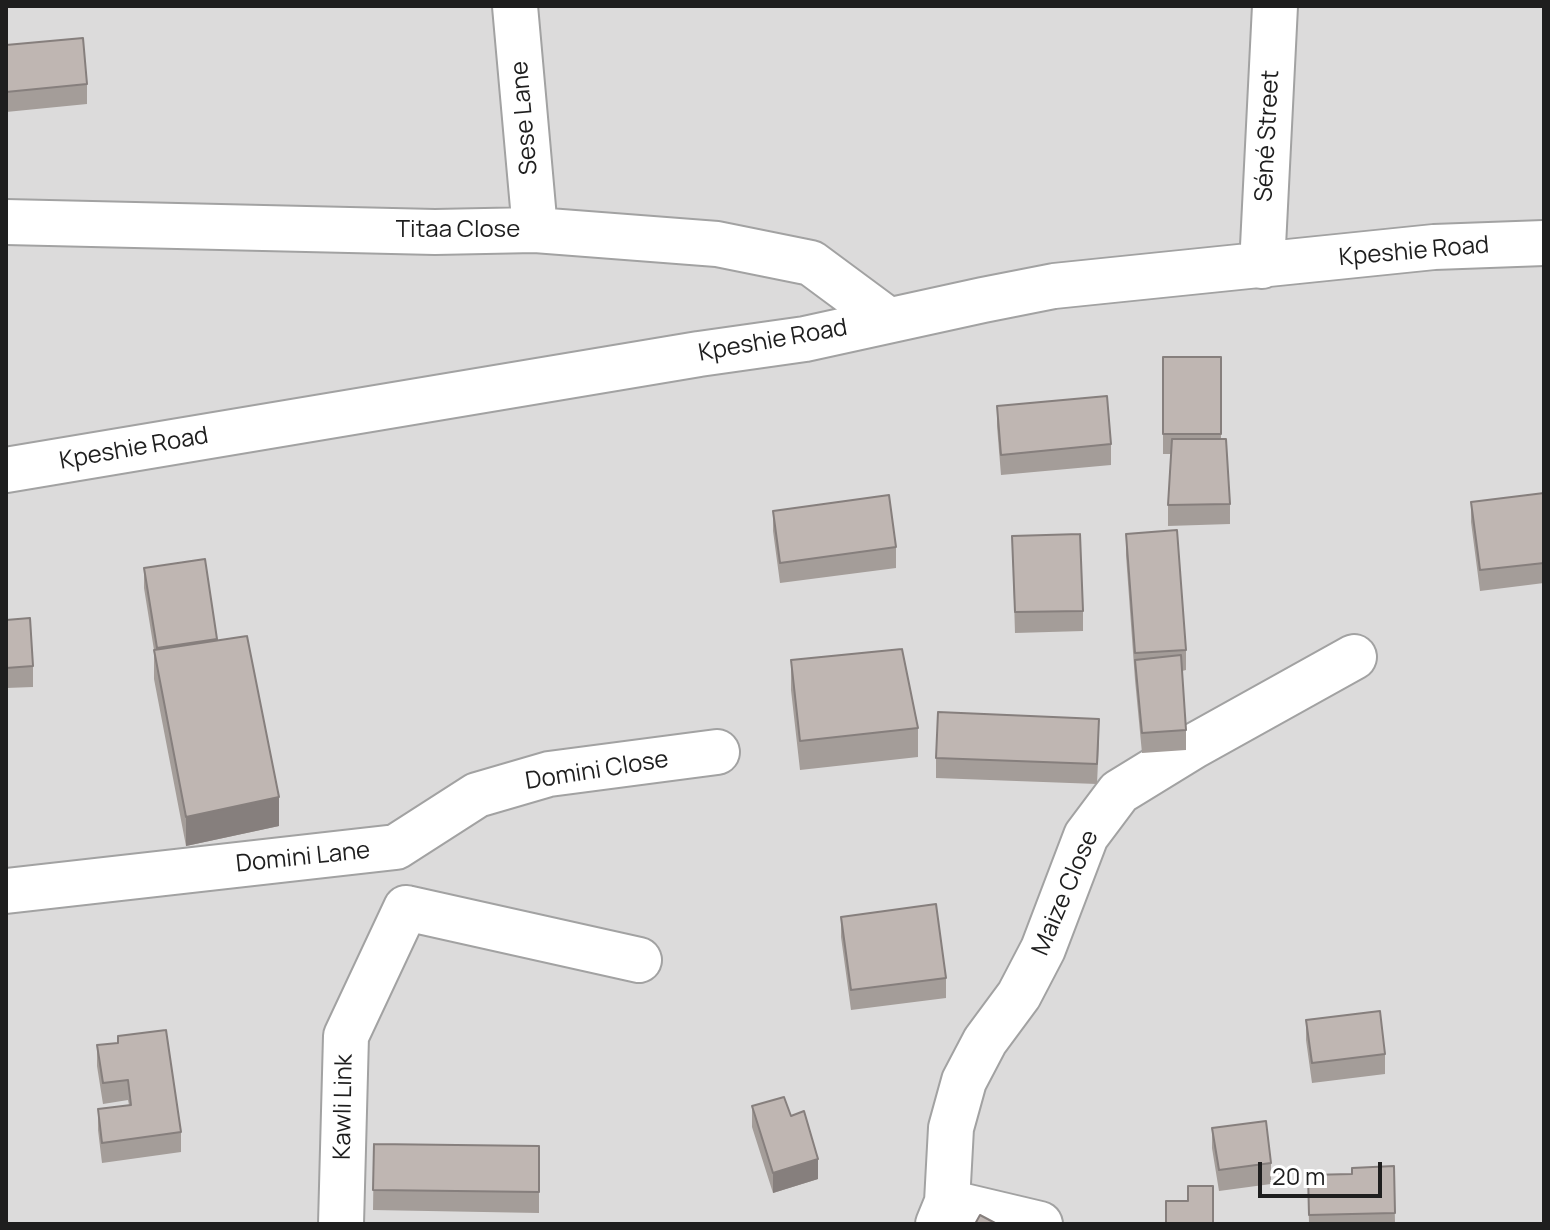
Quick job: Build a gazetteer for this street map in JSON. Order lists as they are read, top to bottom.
{
  "streets": {
    "street": [
      "Sese Lane",
      "Séné Street",
      "Titaa Close",
      "Kpeshie Road",
      "Domini Close",
      "Domini Lane",
      "Maize Close",
      "Kawli Link"
    ]
  },
  "crossings": [
    ["Sese Lane", "Titaa Close"],
    ["Séné Street", "Kpeshie Road"],
    ["Titaa Close", "Kpeshie Road"],
    ["Domini Close", "Domini Lane"],
    ["Domini Lane", "Kawli Link"]
  ],
  "scale_bar": "20 m"
}
